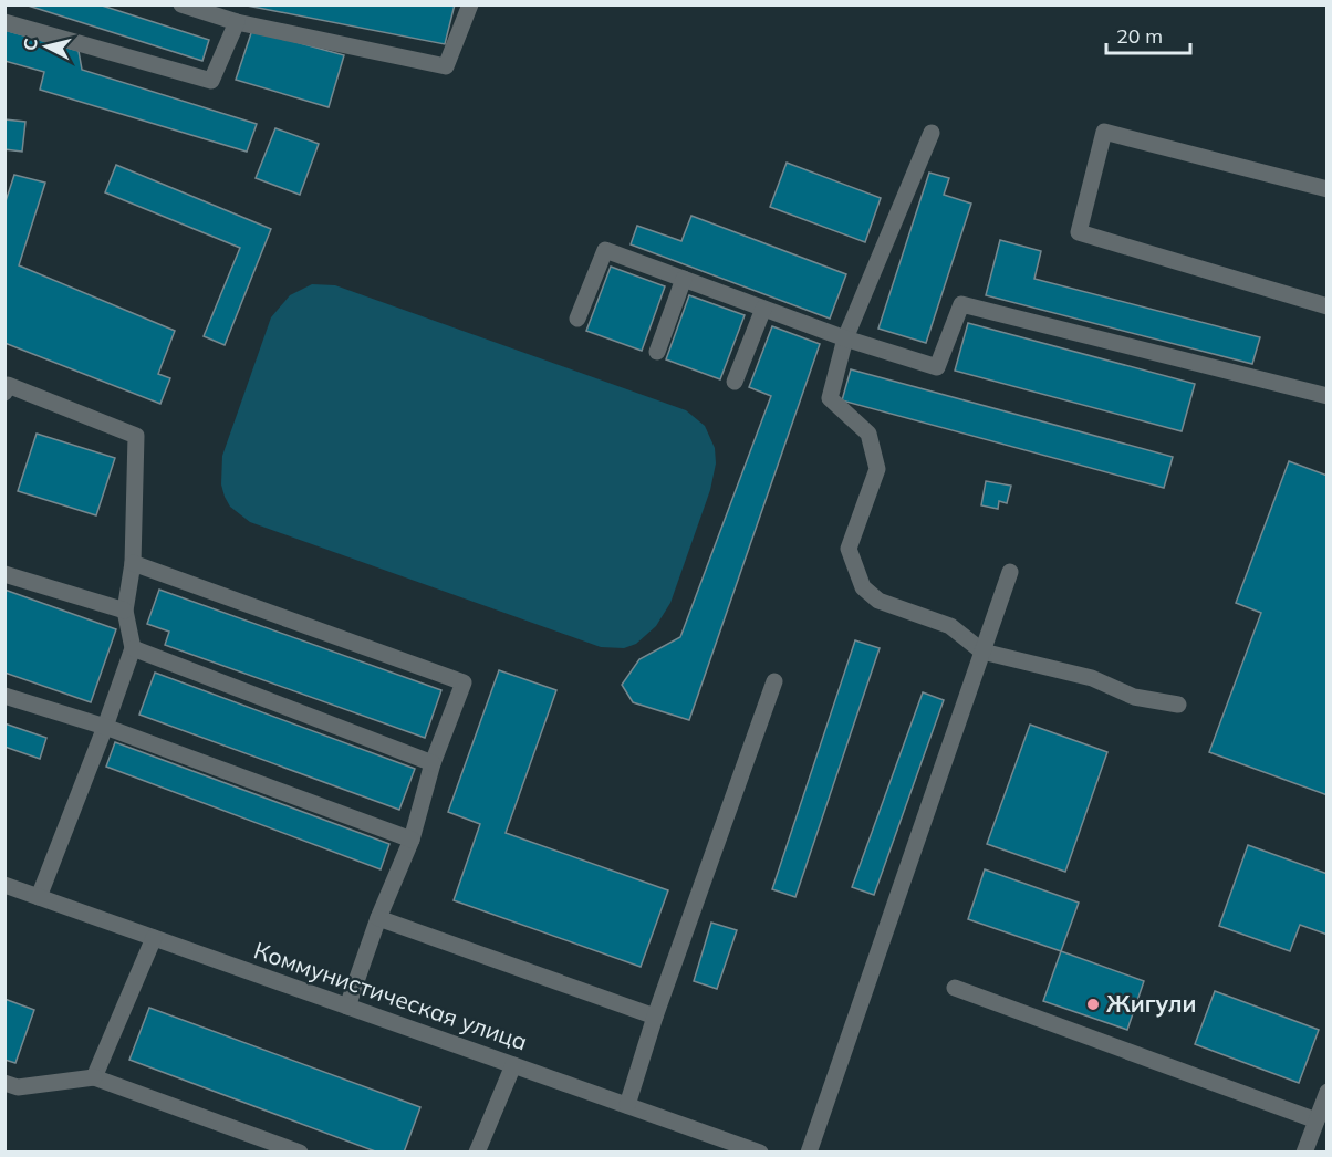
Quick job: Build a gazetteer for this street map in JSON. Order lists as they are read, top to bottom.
{
  "streets": {
    "street": ["Коммунистическая улица"]
  },
  "places": ["Жигули"],
  "scale_bar": "20 m",
  "north": "left"
}
